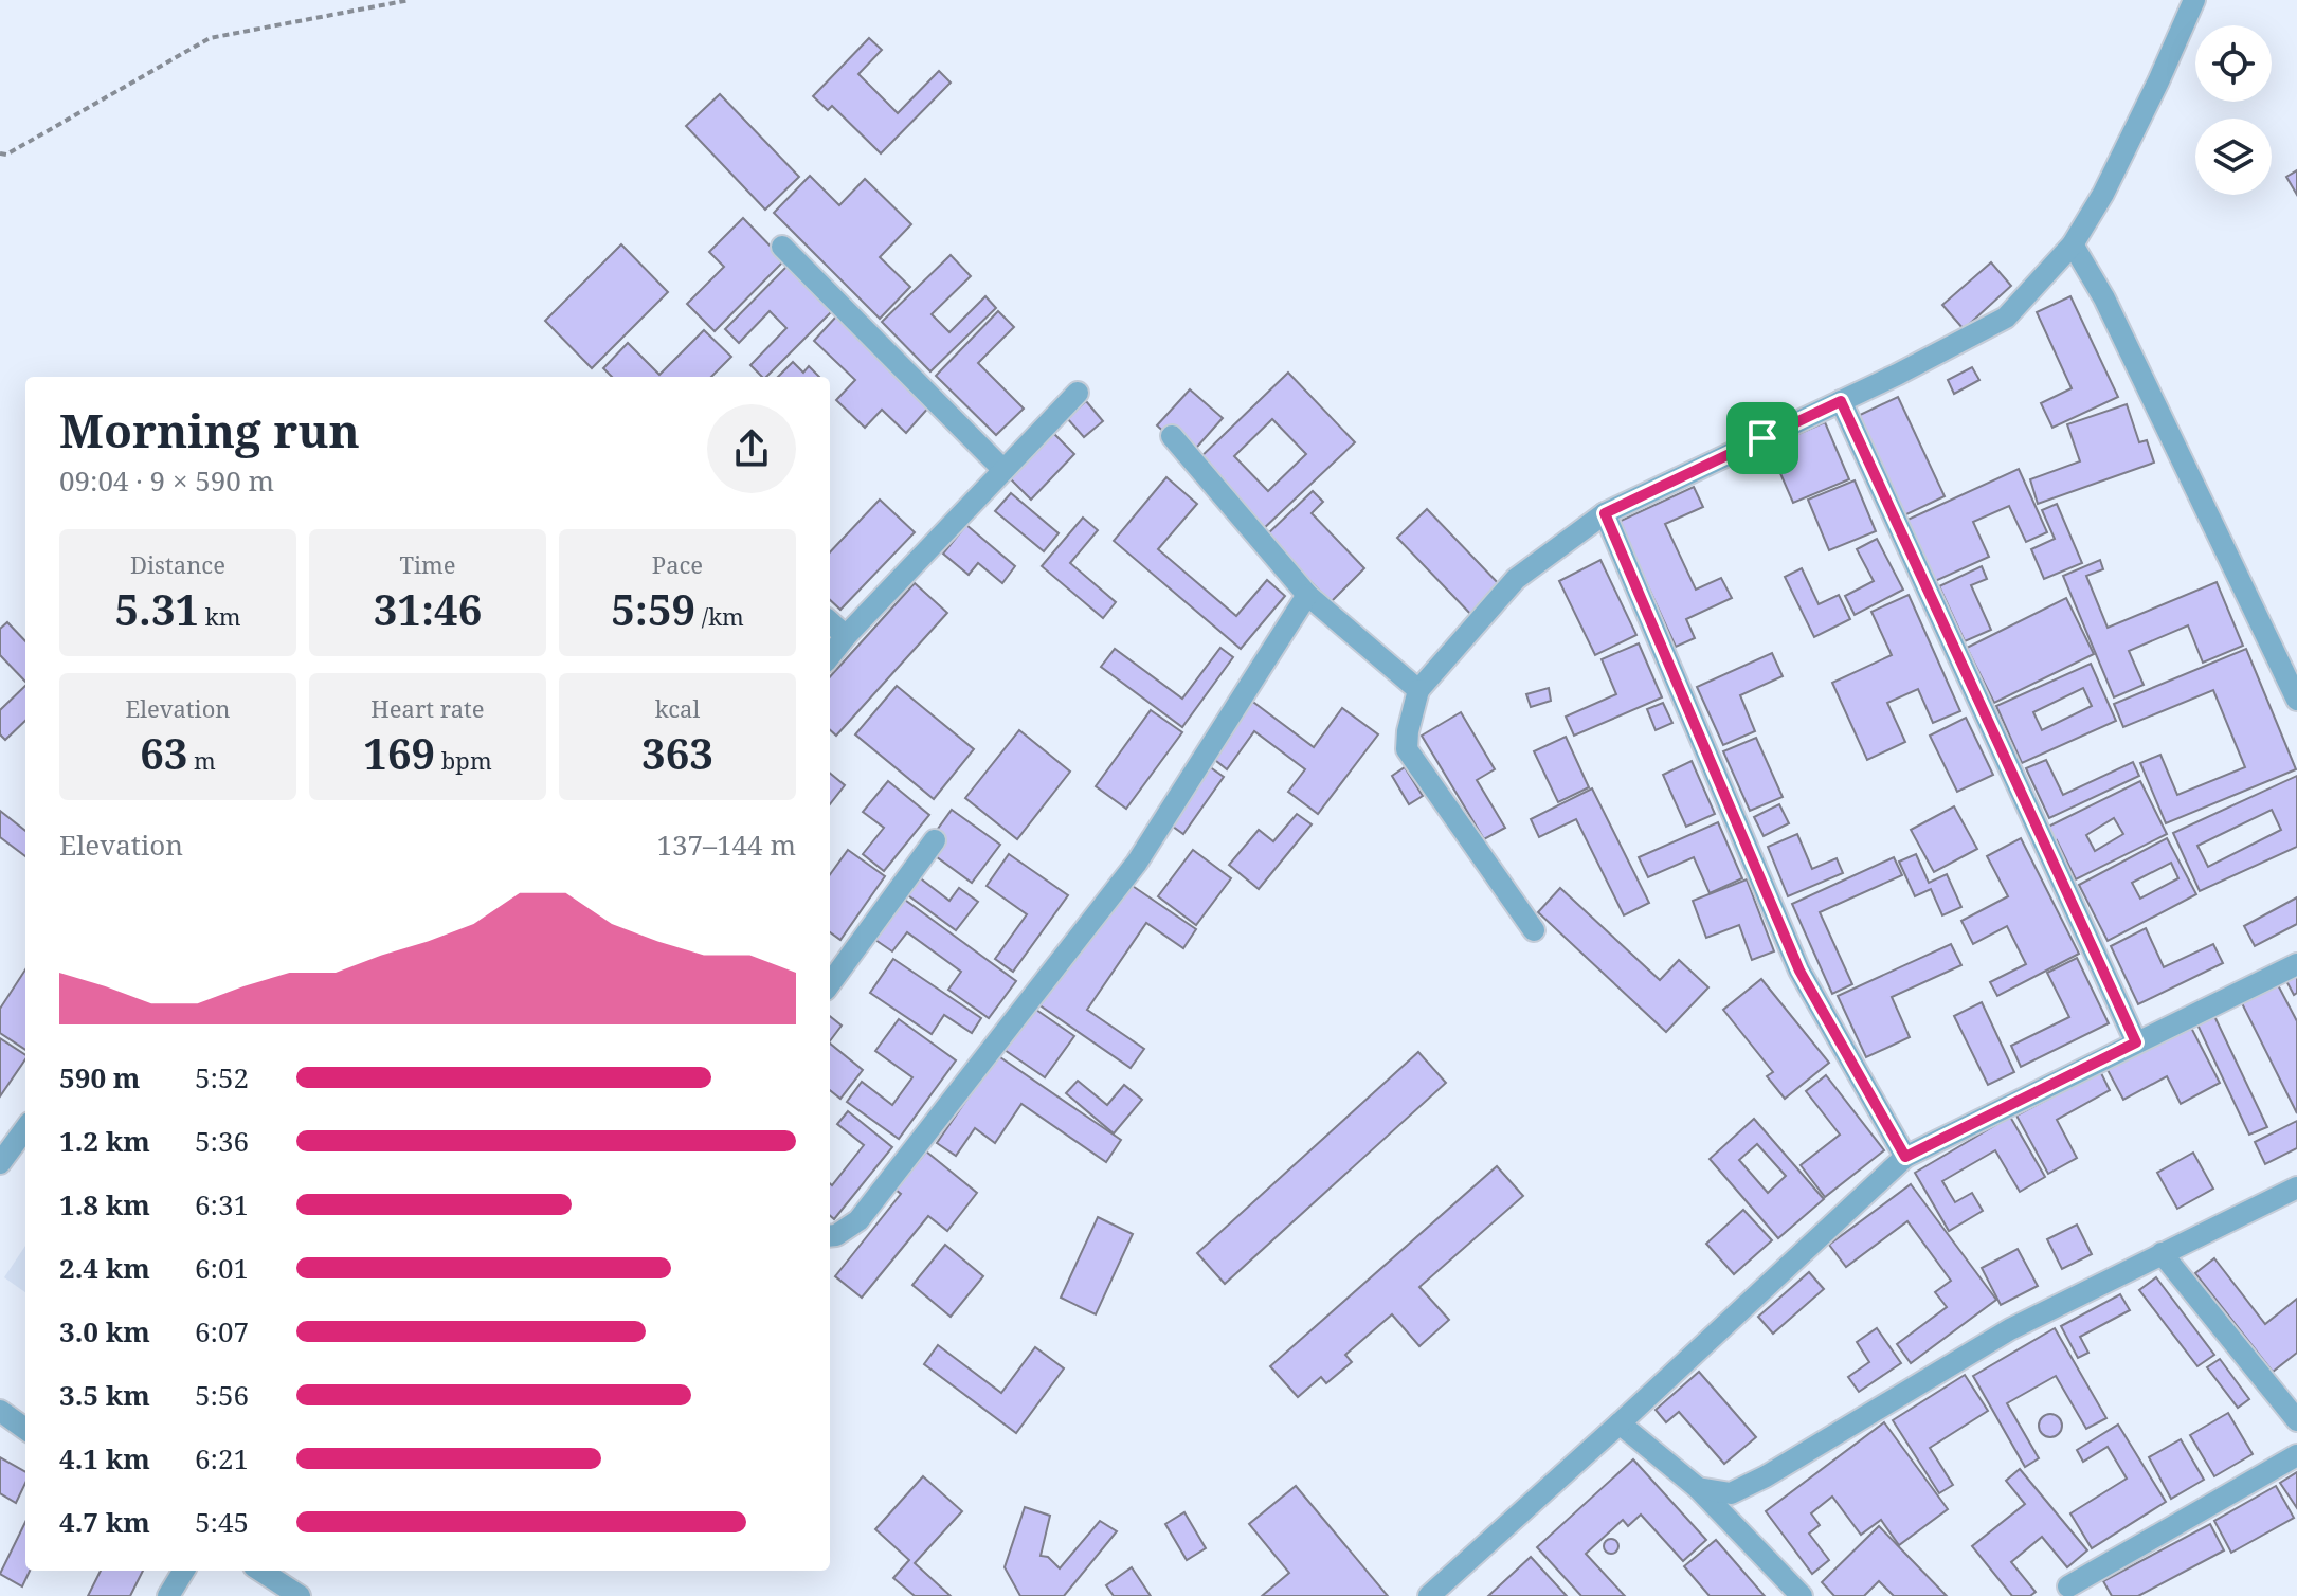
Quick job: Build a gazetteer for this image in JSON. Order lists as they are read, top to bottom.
{
  "page": {
    "heading": ["Morning run", "09:04 · 9 × 590 m"],
    "stats": [
      ["Distance", "5.31 km"],
      ["Time", "31:46"],
      ["Pace", "5:59 /km"],
      ["Elevation", "63 m"],
      ["Heart rate", "169 bpm"],
      ["kcal", "363"]
    ],
    "chart": ["Elevation", "137–144 m"],
    "list": [
      {
        "name": "590 m",
        "note": "5:52"
      },
      {
        "name": "1.2 km",
        "note": "5:36"
      },
      {
        "name": "1.8 km",
        "note": "6:31"
      },
      {
        "name": "2.4 km",
        "note": "6:01"
      },
      {
        "name": "3.0 km",
        "note": "6:07"
      },
      {
        "name": "3.5 km",
        "note": "5:56"
      },
      {
        "name": "4.1 km",
        "note": "6:21"
      },
      {
        "name": "4.7 km",
        "note": "5:45"
      }
    ]
  }
}
